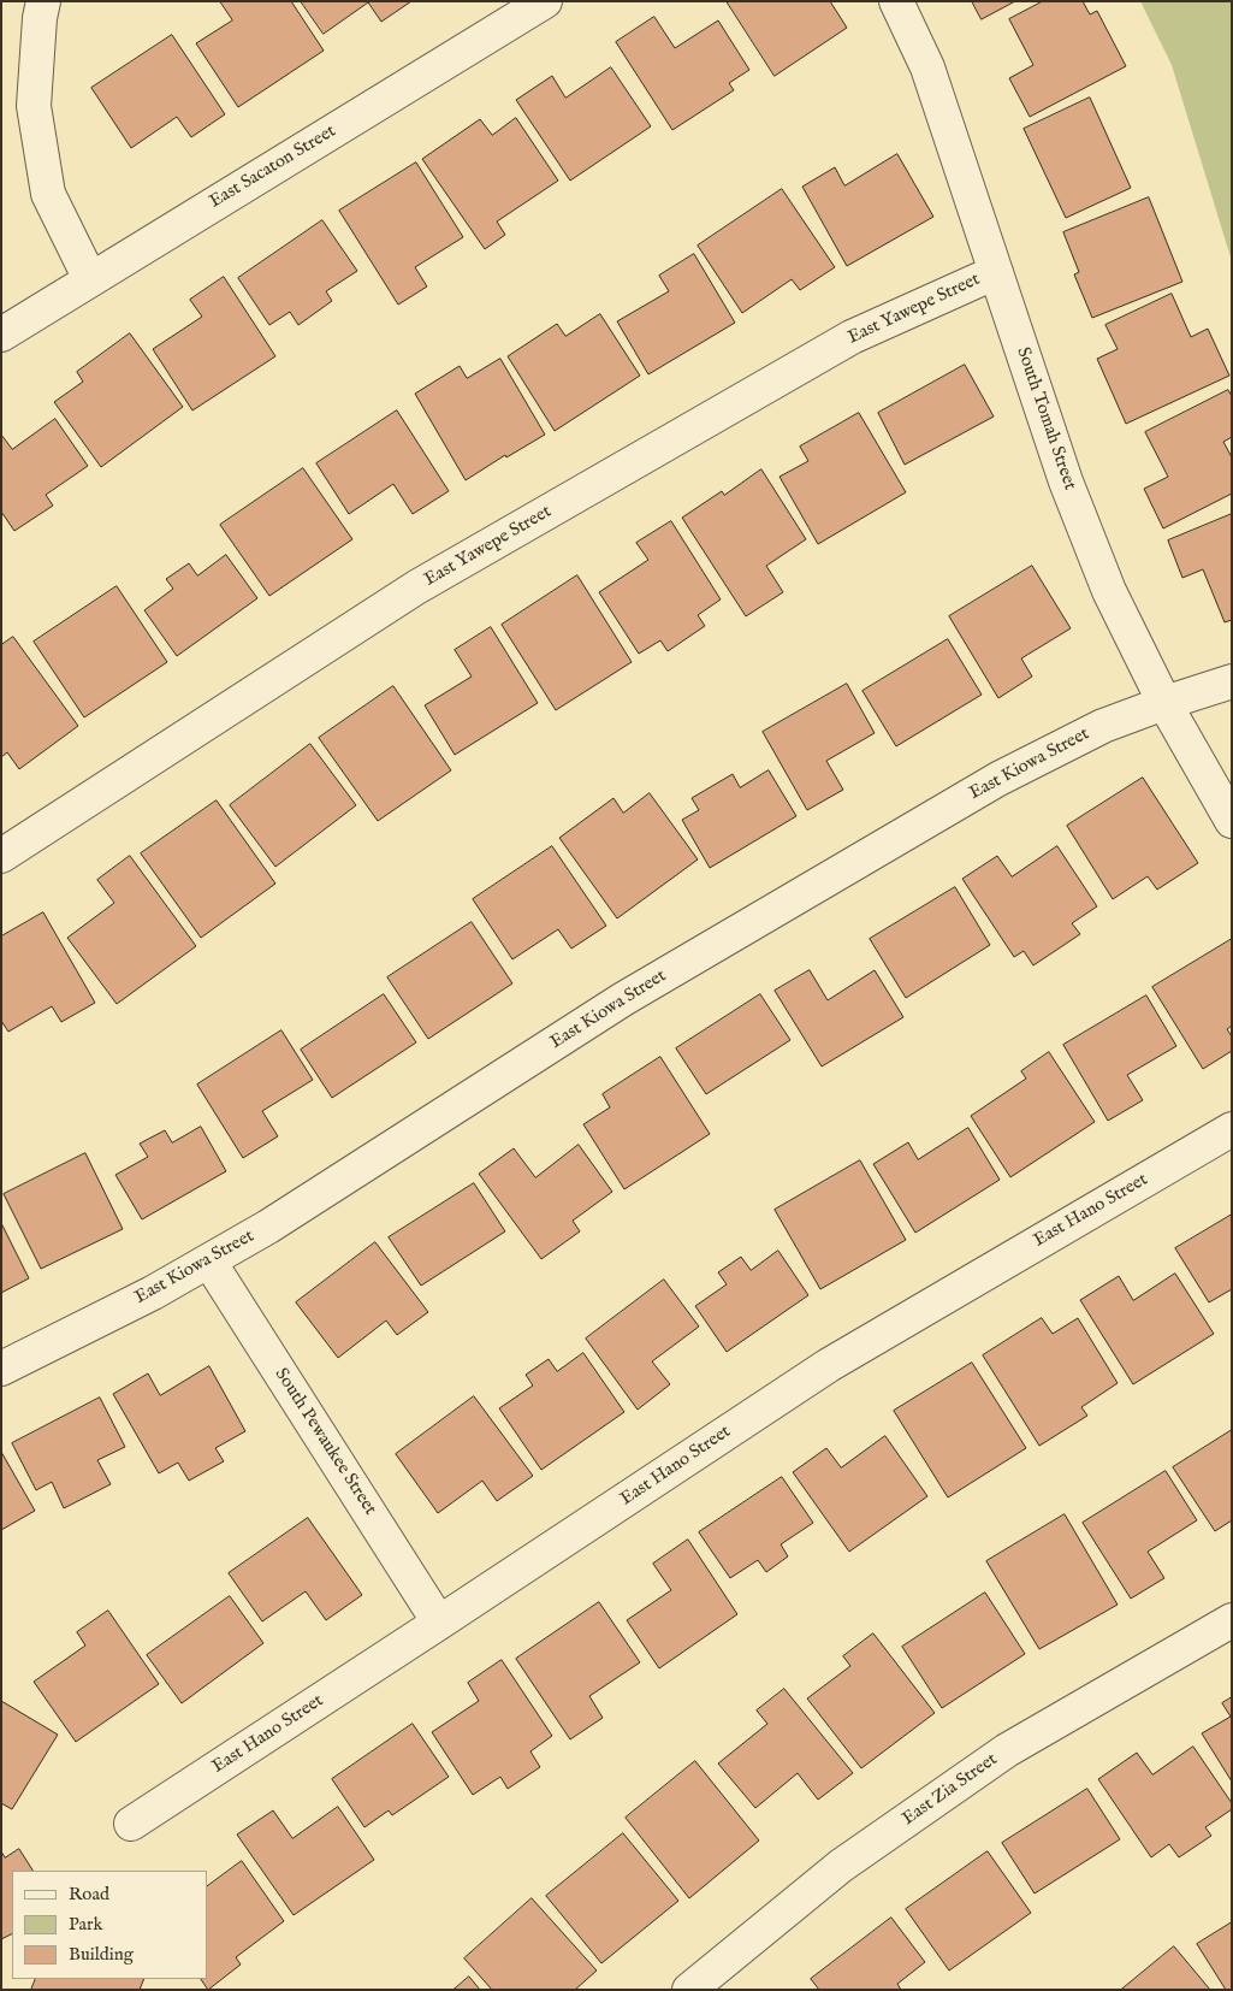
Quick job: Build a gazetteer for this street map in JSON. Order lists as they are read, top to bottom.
{
  "streets": {
    "street": [
      "East Sacaton Street",
      "East Yawepe Street",
      "South Tomah Street",
      "East Kiowa Street",
      "East Hano Street",
      "South Pewaukee Street",
      "East Zia Street"
    ]
  },
  "crossings": [
    ["East Yawepe Street", "South Tomah Street"],
    ["South Tomah Street", "East Kiowa Street"],
    ["East Kiowa Street", "South Pewaukee Street"],
    ["East Hano Street", "South Pewaukee Street"]
  ],
  "legend": ["Road", "Park", "Building"]
}
